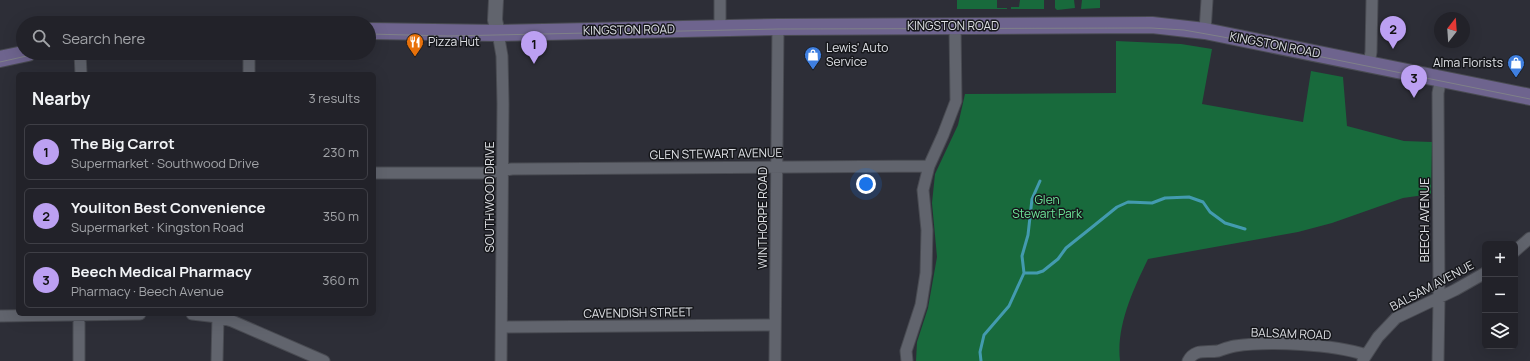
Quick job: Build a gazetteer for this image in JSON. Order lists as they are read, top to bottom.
{
  "streets": {
    "main road": ["KINGSTON ROAD"],
    "street": [
      "GLEN STEWART AVENUE",
      "SOUTHWOOD DRIVE",
      "WINTHORPE ROAD",
      "BEECH AVENUE",
      "BALSAM AVENUE",
      "CAVENDISH STREET",
      "BALSAM ROAD"
    ]
  },
  "crossings": [
    ["KINGSTON ROAD", "SOUTHWOOD DRIVE"],
    ["KINGSTON ROAD", "WINTHORPE ROAD"],
    ["KINGSTON ROAD", "BEECH AVENUE"],
    ["GLEN STEWART AVENUE", "SOUTHWOOD DRIVE"],
    ["GLEN STEWART AVENUE", "WINTHORPE ROAD"],
    ["SOUTHWOOD DRIVE", "CAVENDISH STREET"],
    ["WINTHORPE ROAD", "CAVENDISH STREET"],
    ["BEECH AVENUE", "BALSAM AVENUE"],
    ["BALSAM AVENUE", "BALSAM ROAD"]
  ],
  "parks": ["Glen Stewart Park"],
  "places": {
    "restaurant": ["Pizza Hut"],
    "shop": ["Lewis' Auto Service", "Alma Florists"]
  },
  "north": "top",
  "page": {
    "pins": ["2", "1", "3"],
    "search": "Search here",
    "heading": ["Nearby", "3 results"],
    "list": [
      {
        "mark": "1",
        "name": "The Big Carrot",
        "note": "Supermarket · Southwood Drive",
        "value": "230 m"
      },
      {
        "mark": "2",
        "name": "Youliton Best Convenience",
        "note": "Supermarket · Kingston Road",
        "value": "350 m"
      },
      {
        "mark": "3",
        "name": "Beech Medical Pharmacy",
        "note": "Pharmacy · Beech Avenue",
        "value": "360 m"
      }
    ],
    "map_buttons": ["+", "−"]
  }
}
